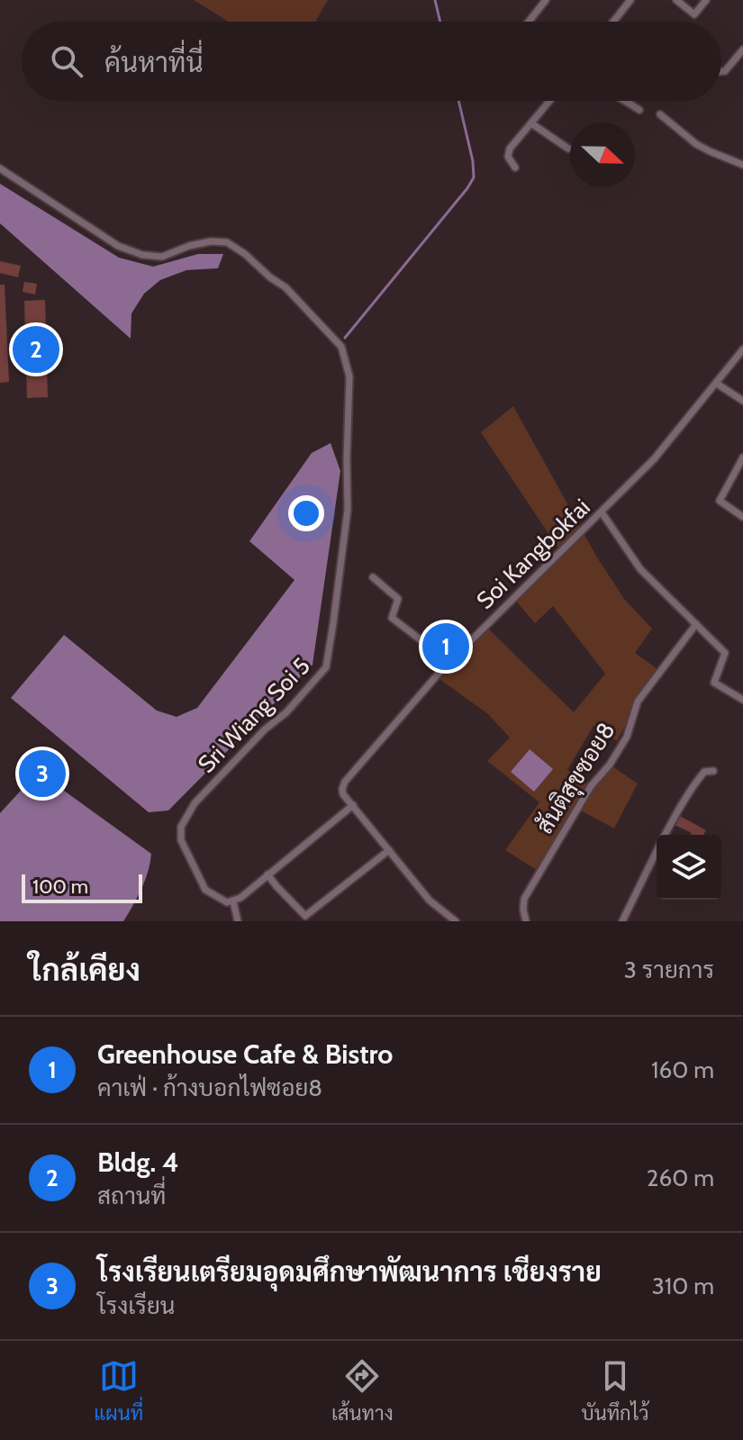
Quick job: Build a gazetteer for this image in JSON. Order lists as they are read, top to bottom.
{
  "streets": {
    "street": ["Soi Kangbokfai", "Sri Wiang Soi 5", "สันติสุขซอย8"]
  },
  "scale_bar": "100 m",
  "north": "right",
  "page": {
    "search": "ค้นหาที่นี่",
    "pins": ["2", "1", "3"],
    "scale": "100 m",
    "heading": ["ใกล้เคียง", "3 รายการ"],
    "list": [
      {
        "mark": "1",
        "name": "Greenhouse Cafe & Bistro",
        "note": "คาเฟ่ · ก้างบอกไฟซอย8",
        "value": "160 m"
      },
      {
        "mark": "2",
        "name": "Bldg. 4",
        "note": "สถานที่",
        "value": "260 m"
      },
      {
        "mark": "3",
        "name": "โรงเรียนเตรียมอุดมศึกษาพัฒนาการ เชียงราย",
        "note": "โรงเรียน",
        "value": "310 m"
      }
    ],
    "nav": ["แผนที่", "เส้นทาง", "บันทึกไว้"]
  }
}
